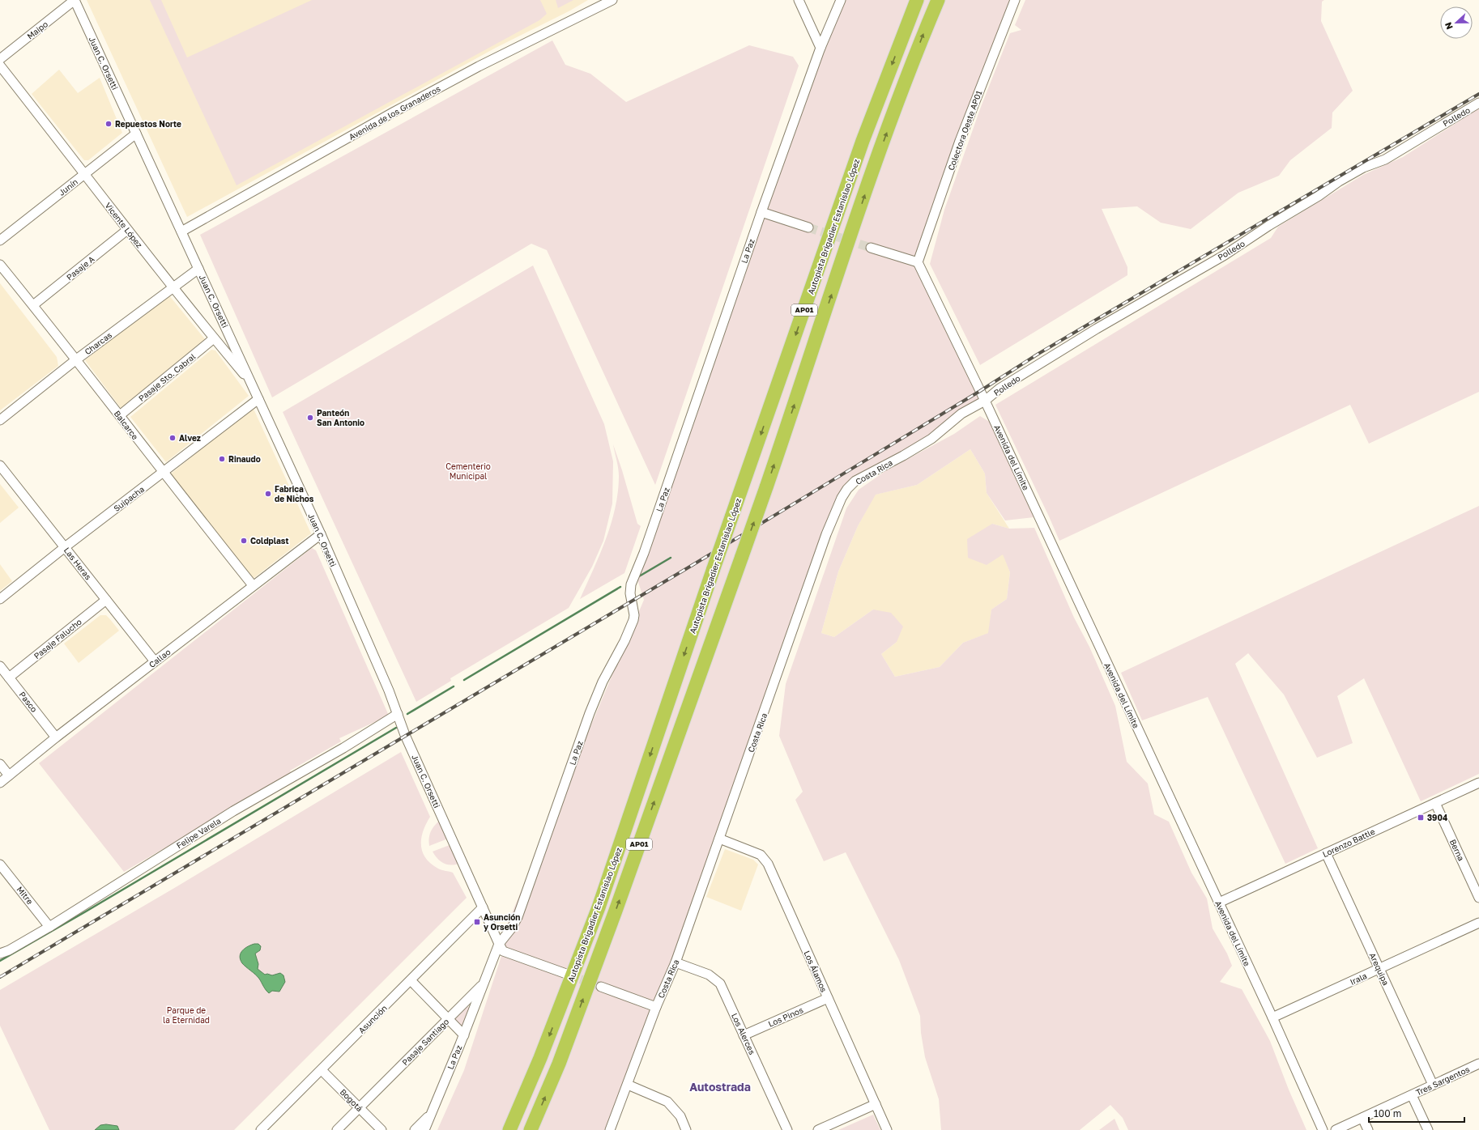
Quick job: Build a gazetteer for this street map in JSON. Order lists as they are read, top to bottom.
{
  "streets": {
    "highway": ["Autopista Brigadier Estanislao López", "AP01"],
    "street": [
      "Maipo",
      "Juan C. Orsetti",
      "Avenida de los Granaderos",
      "Polledo",
      "Colectora Oeste AP01",
      "Junín",
      "Vicente López",
      "La Paz",
      "Pasaje A",
      "Charcas",
      "Pasaje Sto. Cabral",
      "Balcarce",
      "Avenida del Límite",
      "Costa Rica",
      "Suipacha",
      "Las Heras",
      "Pasaje Falucho",
      "Callao",
      "Pasco",
      "Felipe Varela",
      "Lorenzo Battle",
      "Berna",
      "Mitre",
      "Arequipa",
      "Los Álamos",
      "Irala",
      "Los Pinos",
      "Asunción",
      "Los Alerces",
      "Pasaje Santiago",
      "Tres Sargentos",
      "Bogotá"
    ]
  },
  "crossings": [
    ["Maipo", "Juan C. Orsetti"],
    ["Juan C. Orsetti", "Avenida de los Granaderos"],
    ["Juan C. Orsetti", "Junín"],
    ["Juan C. Orsetti", "Vicente López"],
    ["Juan C. Orsetti", "La Paz"],
    ["Juan C. Orsetti", "Charcas"],
    ["Juan C. Orsetti", "Suipacha"],
    ["Juan C. Orsetti", "Callao"],
    ["Juan C. Orsetti", "Felipe Varela"],
    ["Juan C. Orsetti", "Asunción"],
    ["Juan C. Orsetti", "Pasaje Santiago"],
    ["Polledo", "Avenida del Límite"],
    ["Polledo", "Costa Rica"],
    ["Colectora Oeste AP01", "Avenida del Límite"],
    ["Junín", "Vicente López"],
    ["Vicente López", "Pasaje A"],
    ["Vicente López", "Charcas"],
    ["Vicente López", "Pasaje Sto. Cabral"],
    ["La Paz", "Pasaje Santiago"],
    ["Pasaje A", "Balcarce"],
    ["Charcas", "Balcarce"],
    ["Pasaje Sto. Cabral", "Balcarce"],
    ["Balcarce", "Suipacha"],
    ["Balcarce", "Callao"],
    ["Avenida del Límite", "Costa Rica"],
    ["Avenida del Límite", "Lorenzo Battle"],
    ["Avenida del Límite", "Irala"],
    ["Costa Rica", "Los Álamos"],
    ["Costa Rica", "Los Alerces"],
    ["Suipacha", "Las Heras"],
    ["Las Heras", "Pasaje Falucho"],
    ["Las Heras", "Callao"],
    ["Pasaje Falucho", "Pasco"],
    ["Callao", "Pasco"],
    ["Felipe Varela", "Mitre"],
    ["Lorenzo Battle", "Berna"],
    ["Lorenzo Battle", "Arequipa"],
    ["Arequipa", "Irala"],
    ["Arequipa", "Tres Sargentos"],
    ["Los Álamos", "Los Pinos"],
    ["Los Pinos", "Los Alerces"],
    ["Asunción", "Bogotá"],
    ["Pasaje Santiago", "Bogotá"]
  ],
  "districts": ["Autostrada"],
  "parks": ["Cementerio Municipal", "Parque de la Eternidad"],
  "places": {
    "other": [
      "Repuestos Norte",
      "Panteón San Antonio",
      "Alvez",
      "Rinaudo",
      "Fabrica de Nichos",
      "Coldplast"
    ],
    "transit": ["3904", "Asunción y Orsetti"]
  },
  "scale_bar": "100 m",
  "north": "left"
}
